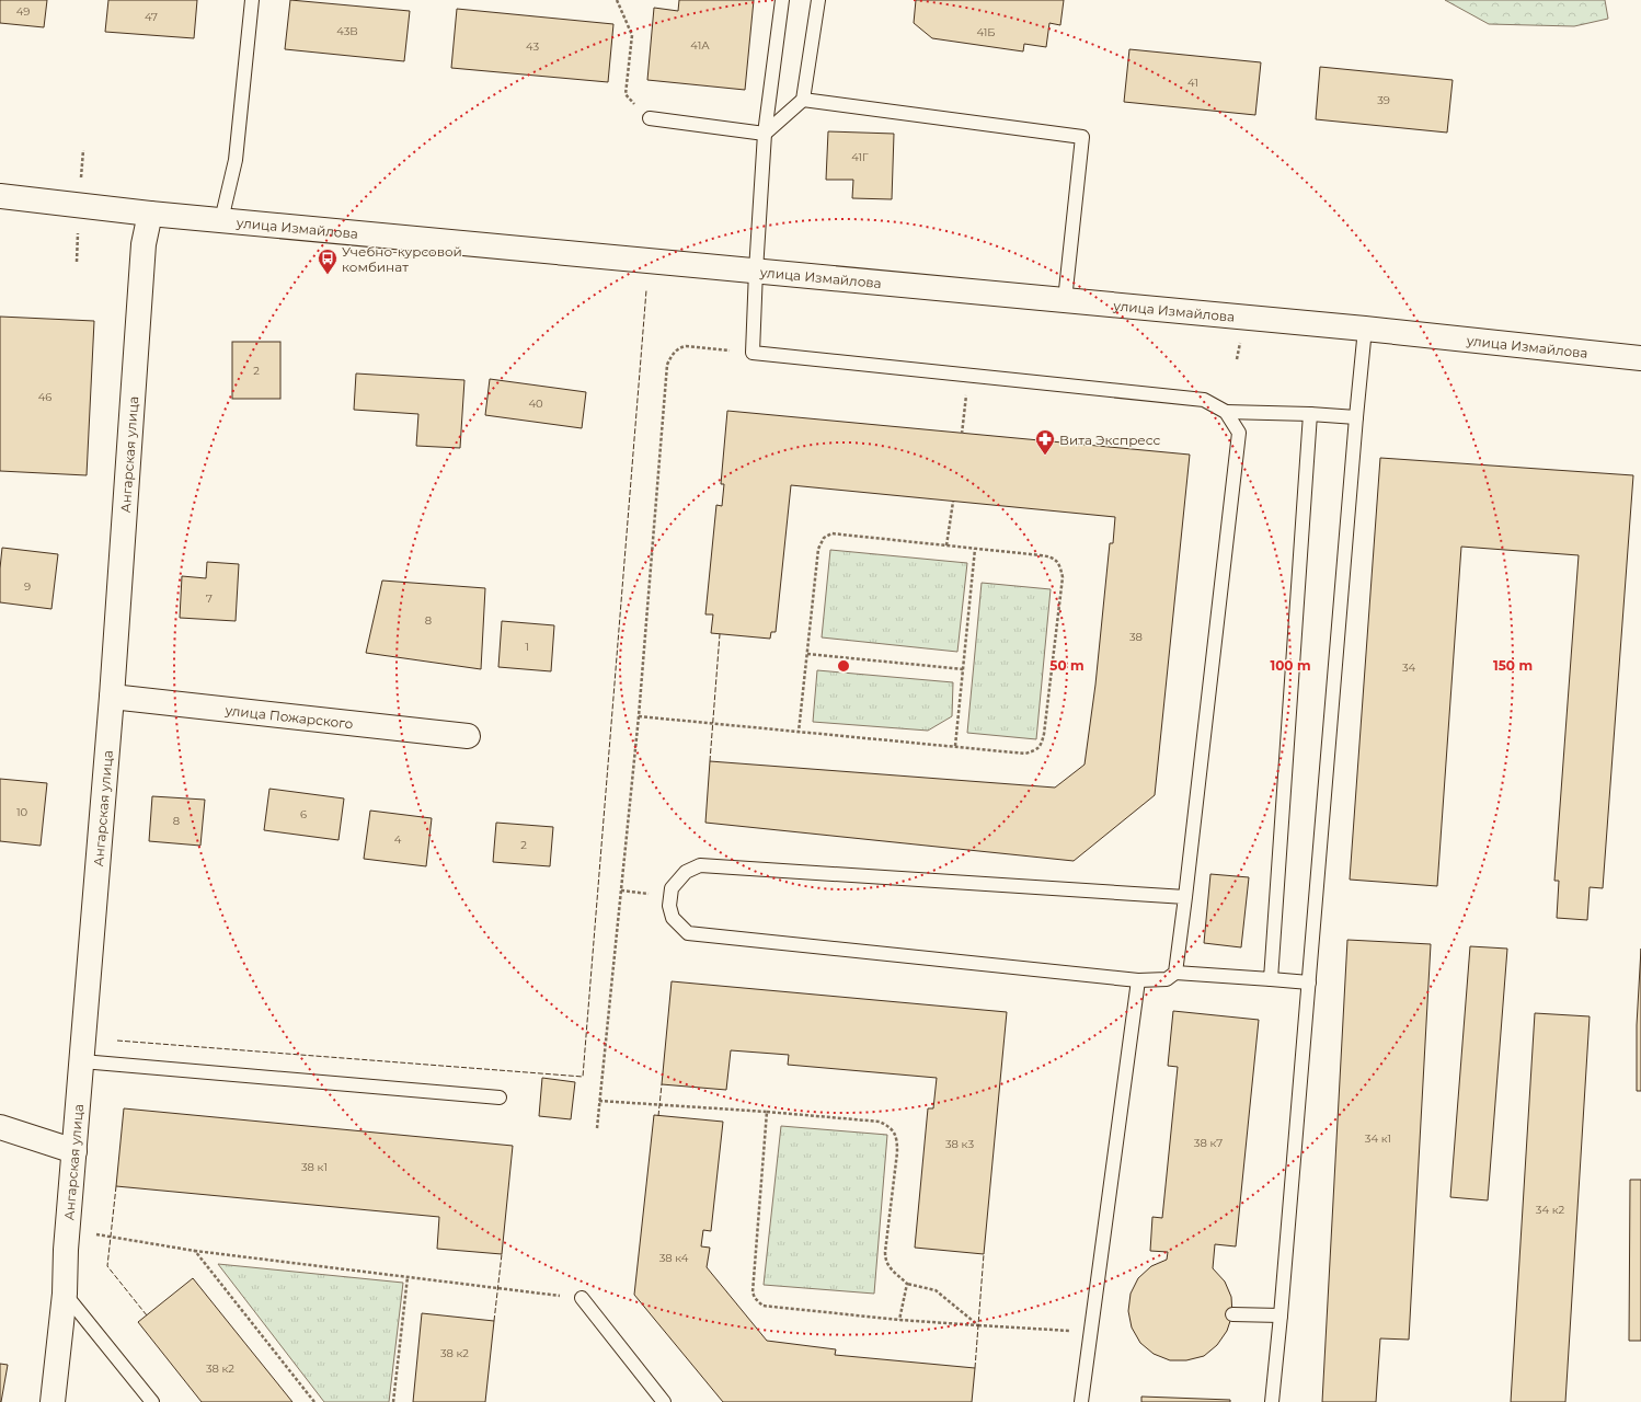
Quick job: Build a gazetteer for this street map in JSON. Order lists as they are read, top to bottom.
{
  "streets": {
    "main road": ["улица Измайлова", "Ангарская улица", "улица Пожарского"]
  },
  "crossings": [
    ["улица Измайлова", "Ангарская улица"],
    ["Ангарская улица", "улица Пожарского"]
  ],
  "places": {
    "bus stop": ["Учебно-курсовой комбинат"],
    "pharmacy": ["Вита Экспресс"]
  },
  "house_numbers": [
    "49",
    "47",
    "43В",
    "41Б",
    "41А",
    "43",
    "41",
    "39",
    "41Г",
    "2",
    "46",
    "40",
    "9",
    "7",
    "8",
    "38",
    "1",
    "34",
    "10",
    "6",
    "8",
    "4",
    "2",
    "34 к1",
    "38 к7",
    "38 к3",
    "38 к1",
    "34 к2",
    "38 к4",
    "38 к2",
    "38 к2"
  ],
  "rings": ["50 m", "100 m", "150 m"]
}
